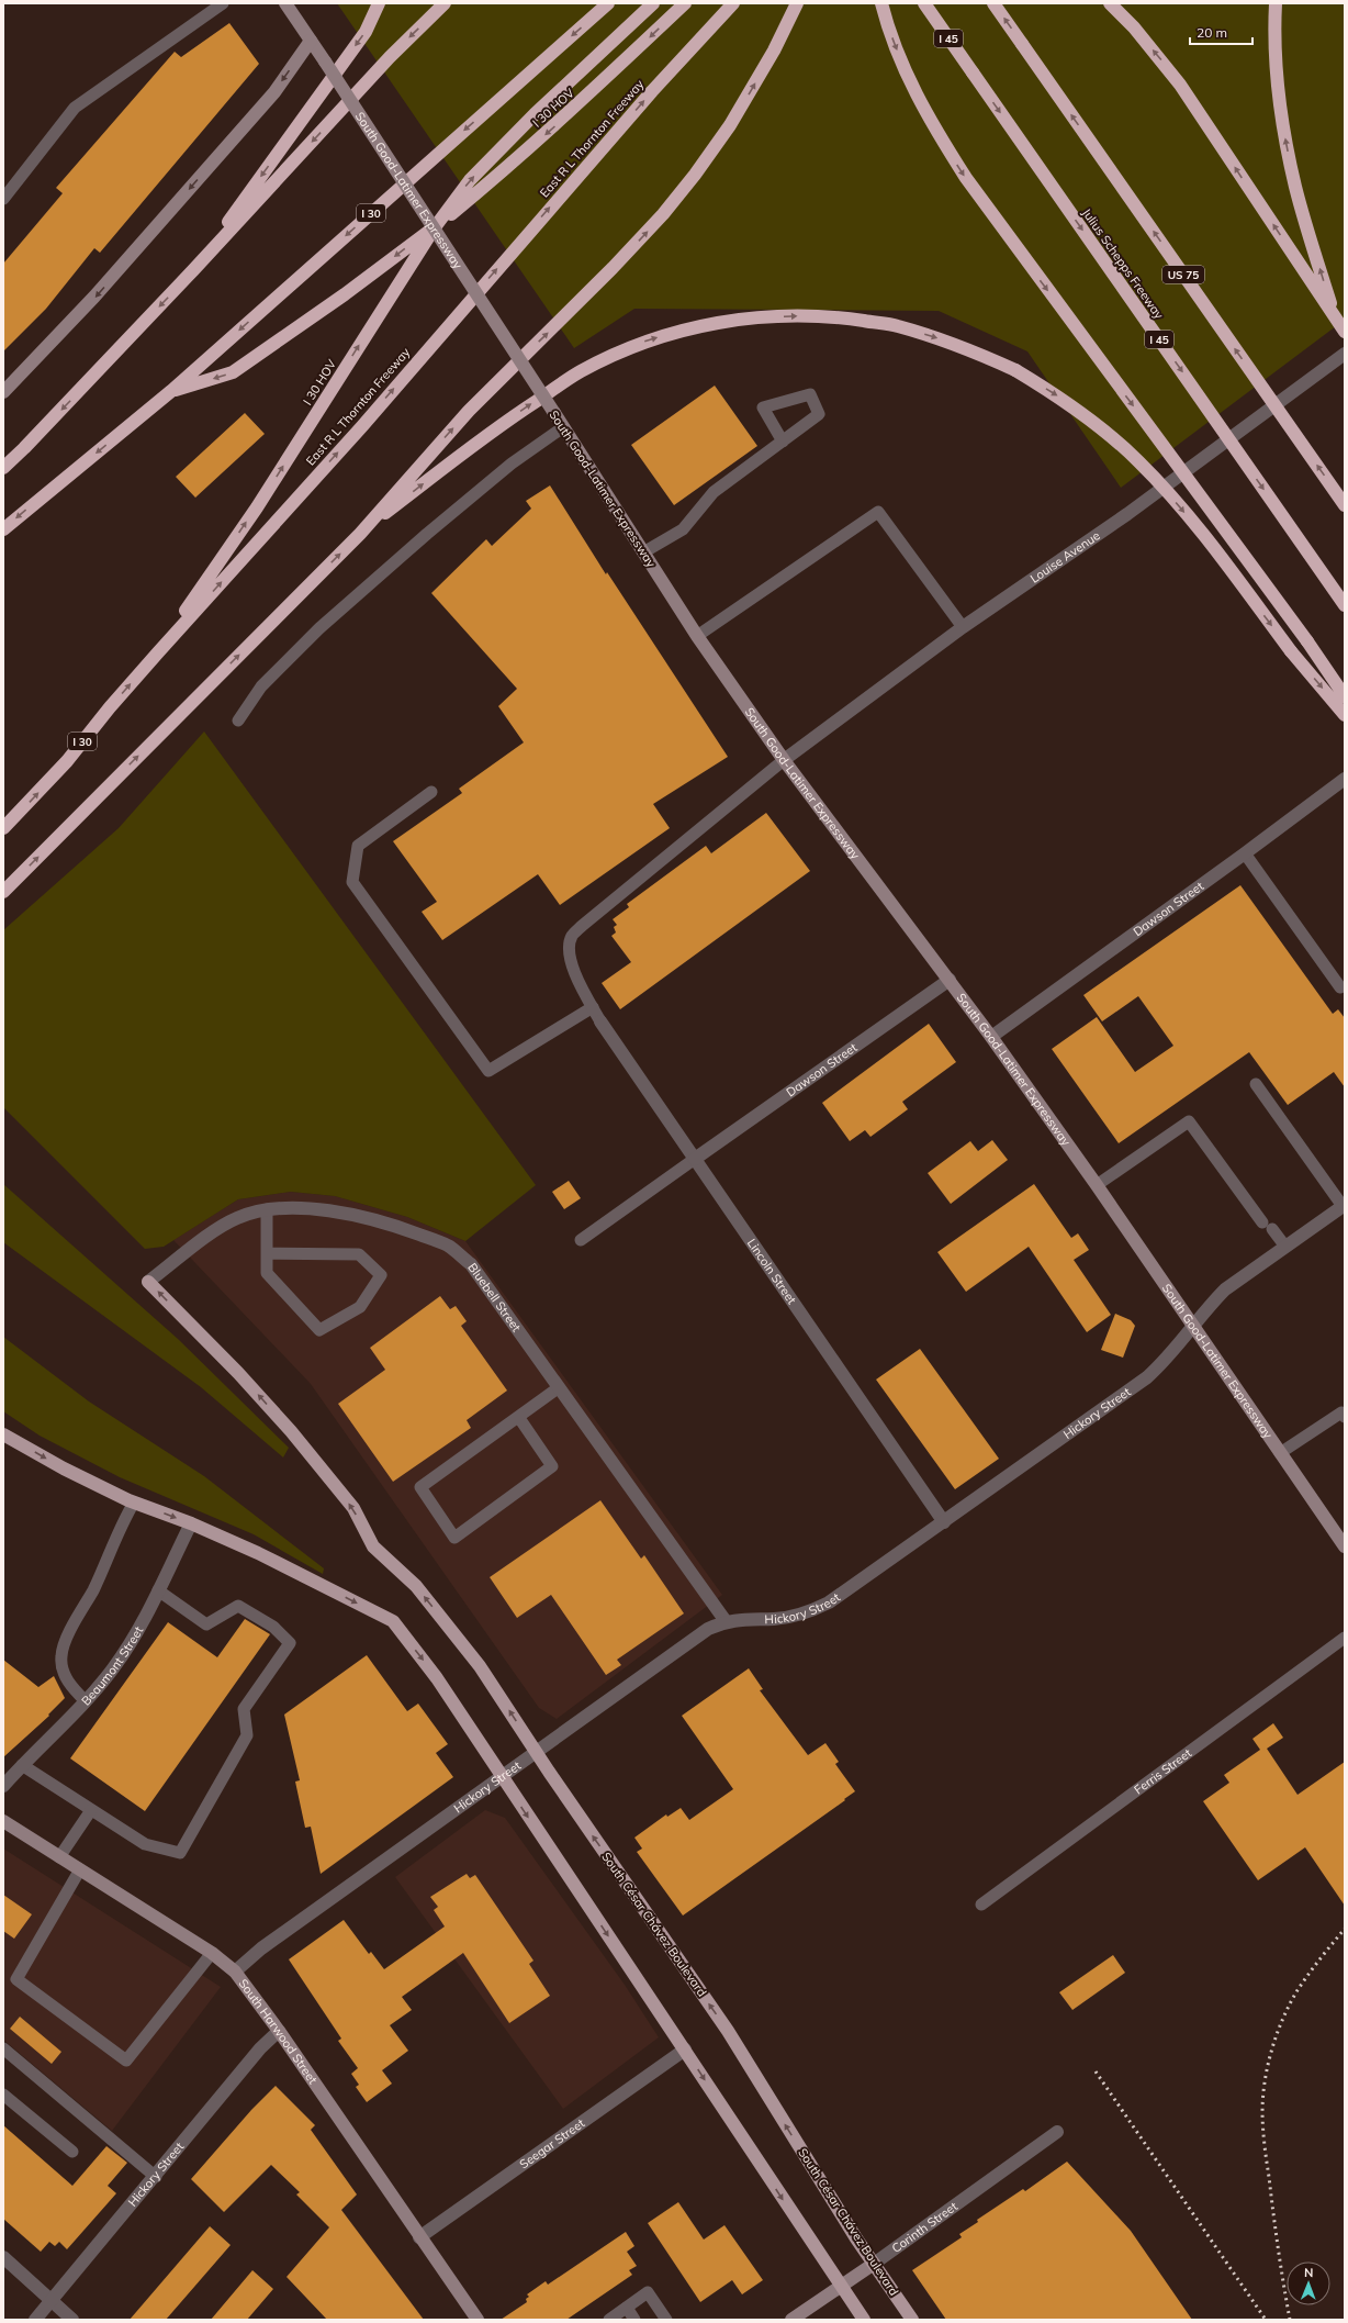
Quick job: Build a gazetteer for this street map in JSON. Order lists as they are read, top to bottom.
{
  "streets": {
    "highway": [
      "I 45",
      "I 30 HOV",
      "East R L Thornton Freeway",
      "I 30",
      "Julius Schepps Freeway",
      "US 75"
    ],
    "main road": [
      "South Good-Latimer Expressway",
      "South César Chávez Boulevard",
      "South Harwood Street",
      "Corinth Street"
    ],
    "street": [
      "Louise Avenue",
      "Dawson Street",
      "Lincoln Street",
      "Bluebell Street",
      "Hickory Street",
      "Beaumont Street",
      "Seegar Street"
    ],
    "lane": ["Ferris Street"]
  },
  "crossings": [
    ["I 30 HOV", "East R L Thornton Freeway"],
    ["I 30 HOV", "I 30"],
    ["South Good-Latimer Expressway", "Louise Avenue"],
    ["South Good-Latimer Expressway", "Dawson Street"],
    ["South Good-Latimer Expressway", "Hickory Street"],
    ["Dawson Street", "Lincoln Street"],
    ["Lincoln Street", "Hickory Street"],
    ["Bluebell Street", "Hickory Street"],
    ["Bluebell Street", "South César Chávez Boulevard"],
    ["Hickory Street", "South César Chávez Boulevard"],
    ["Hickory Street", "South Harwood Street"],
    ["South César Chávez Boulevard", "Corinth Street"],
    ["South Harwood Street", "Seegar Street"]
  ],
  "scale_bar": "20 m",
  "north": "top"
}
